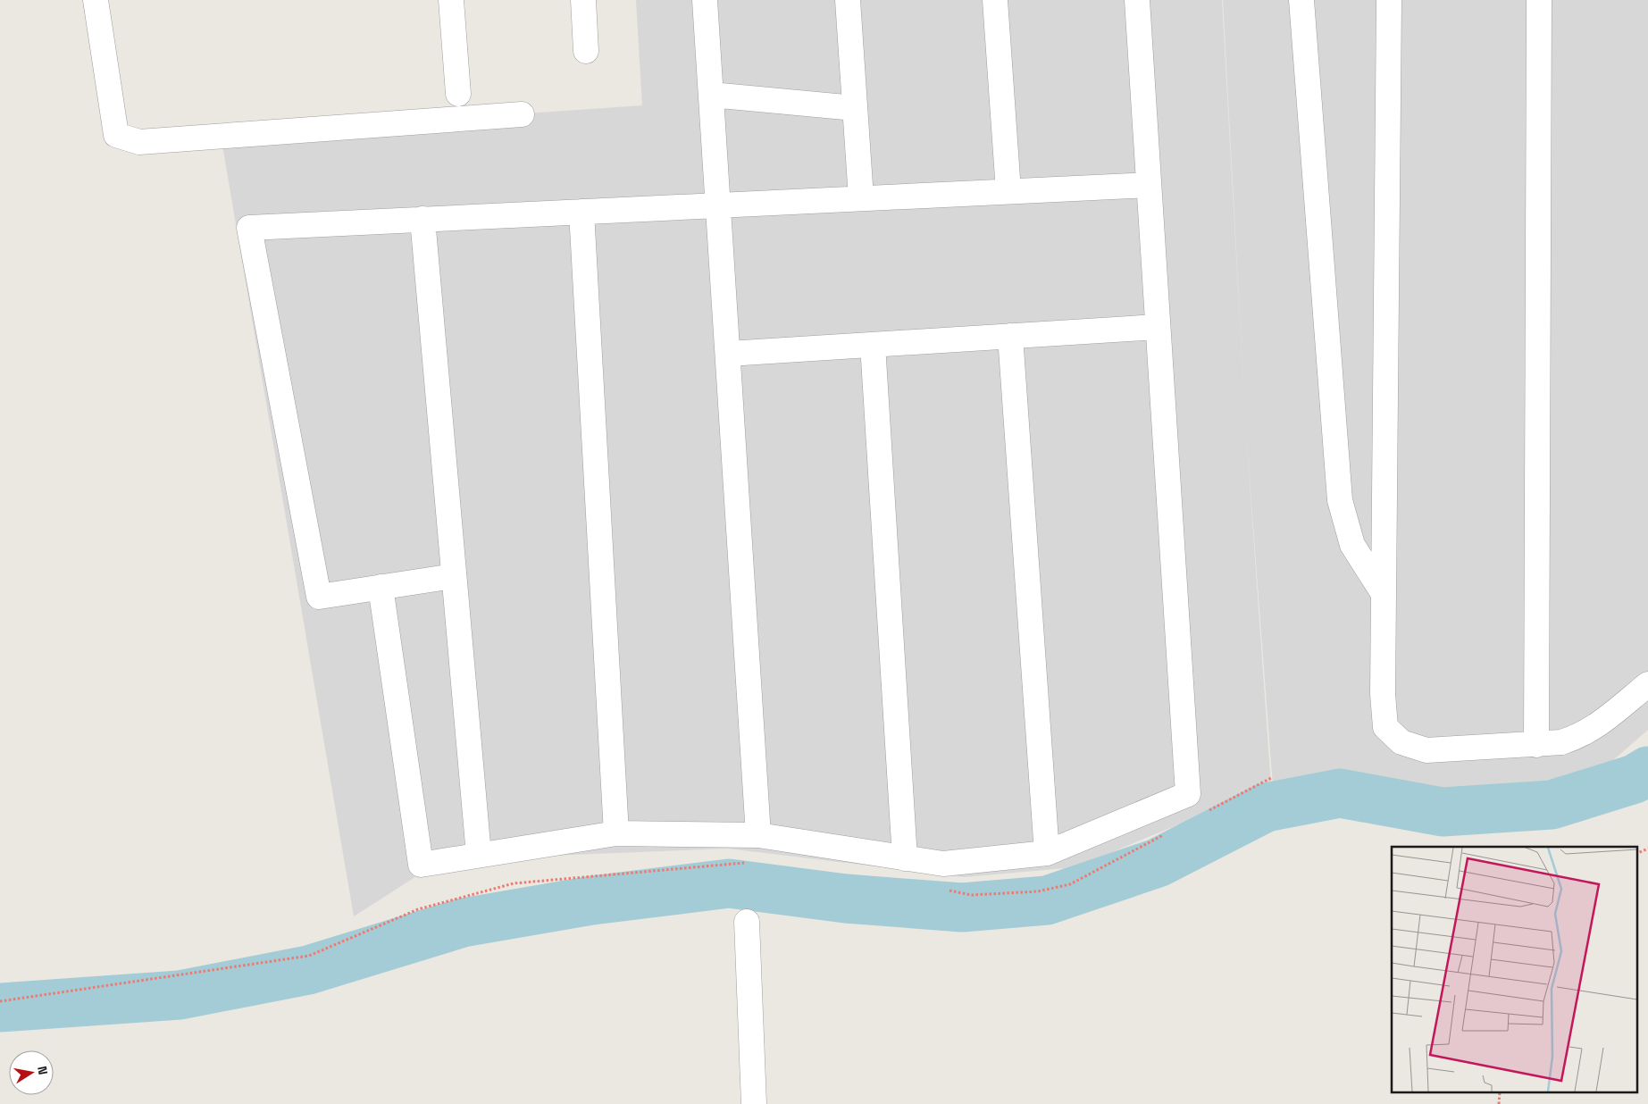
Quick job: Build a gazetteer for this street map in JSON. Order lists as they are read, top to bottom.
{
  "north": "right"
}
